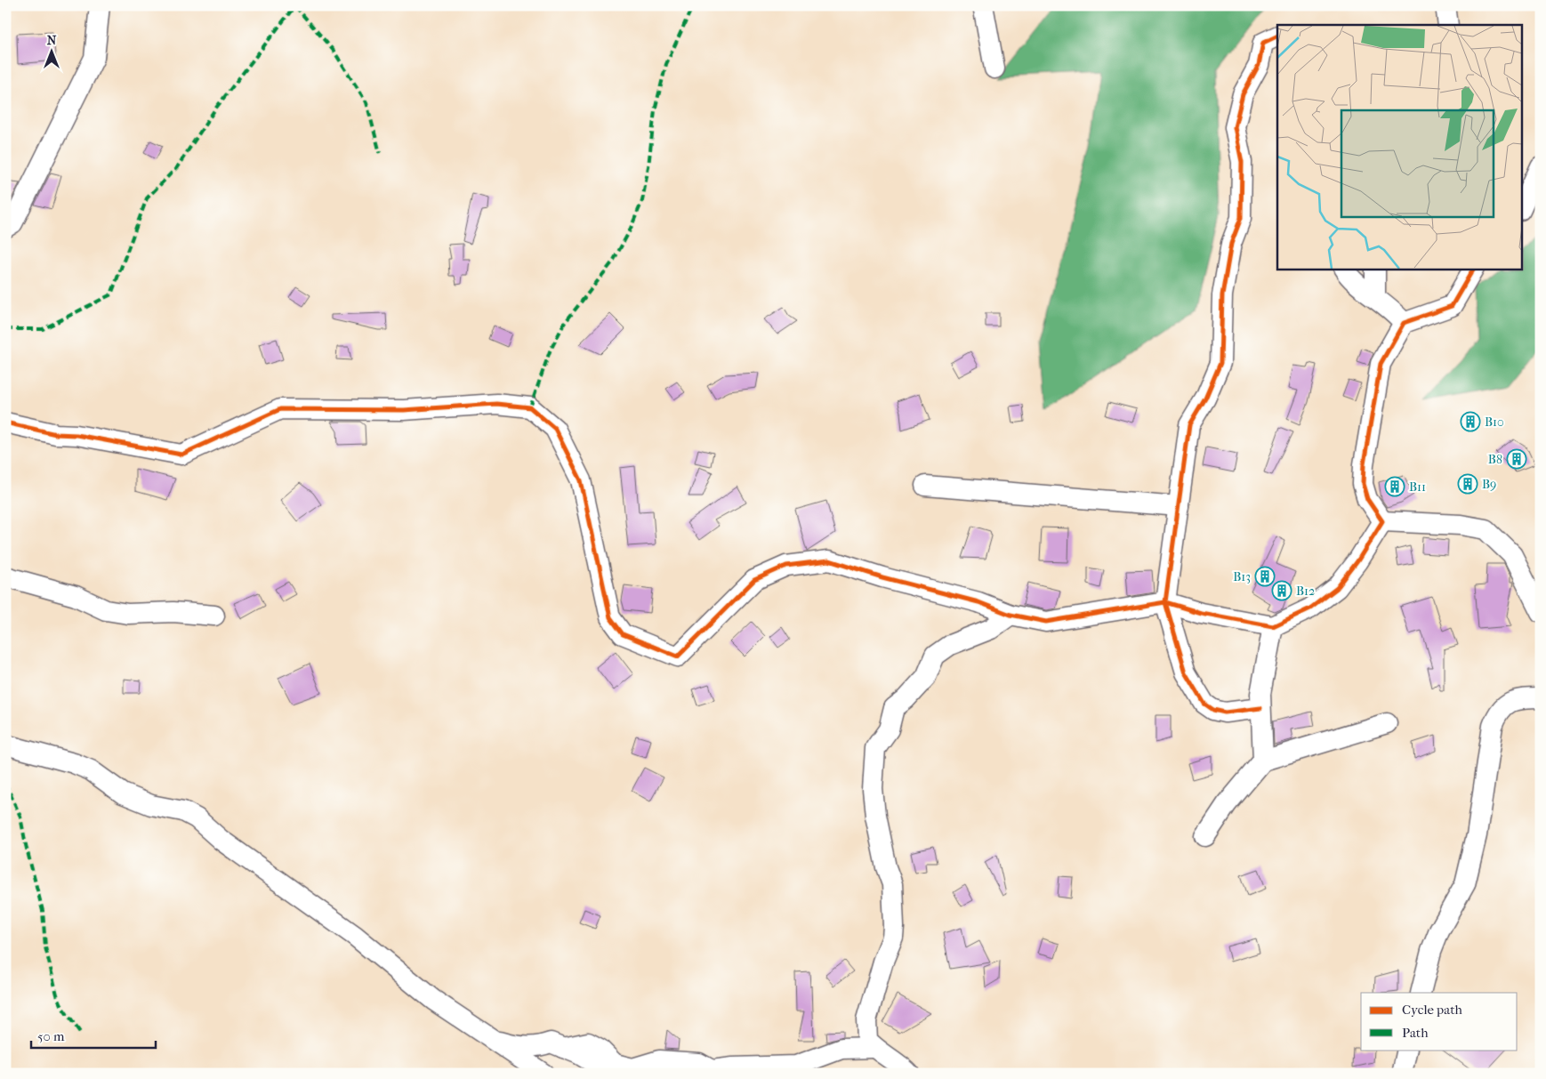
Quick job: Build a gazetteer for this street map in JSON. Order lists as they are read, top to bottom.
{
  "places": {
    "building": [
      "B10",
      "B8",
      "B9",
      "B11",
      "B13",
      "B12"
    ]
  },
  "legend": ["Cycle path", "Path"],
  "scale_bar": "50 m",
  "north": "top"
}
